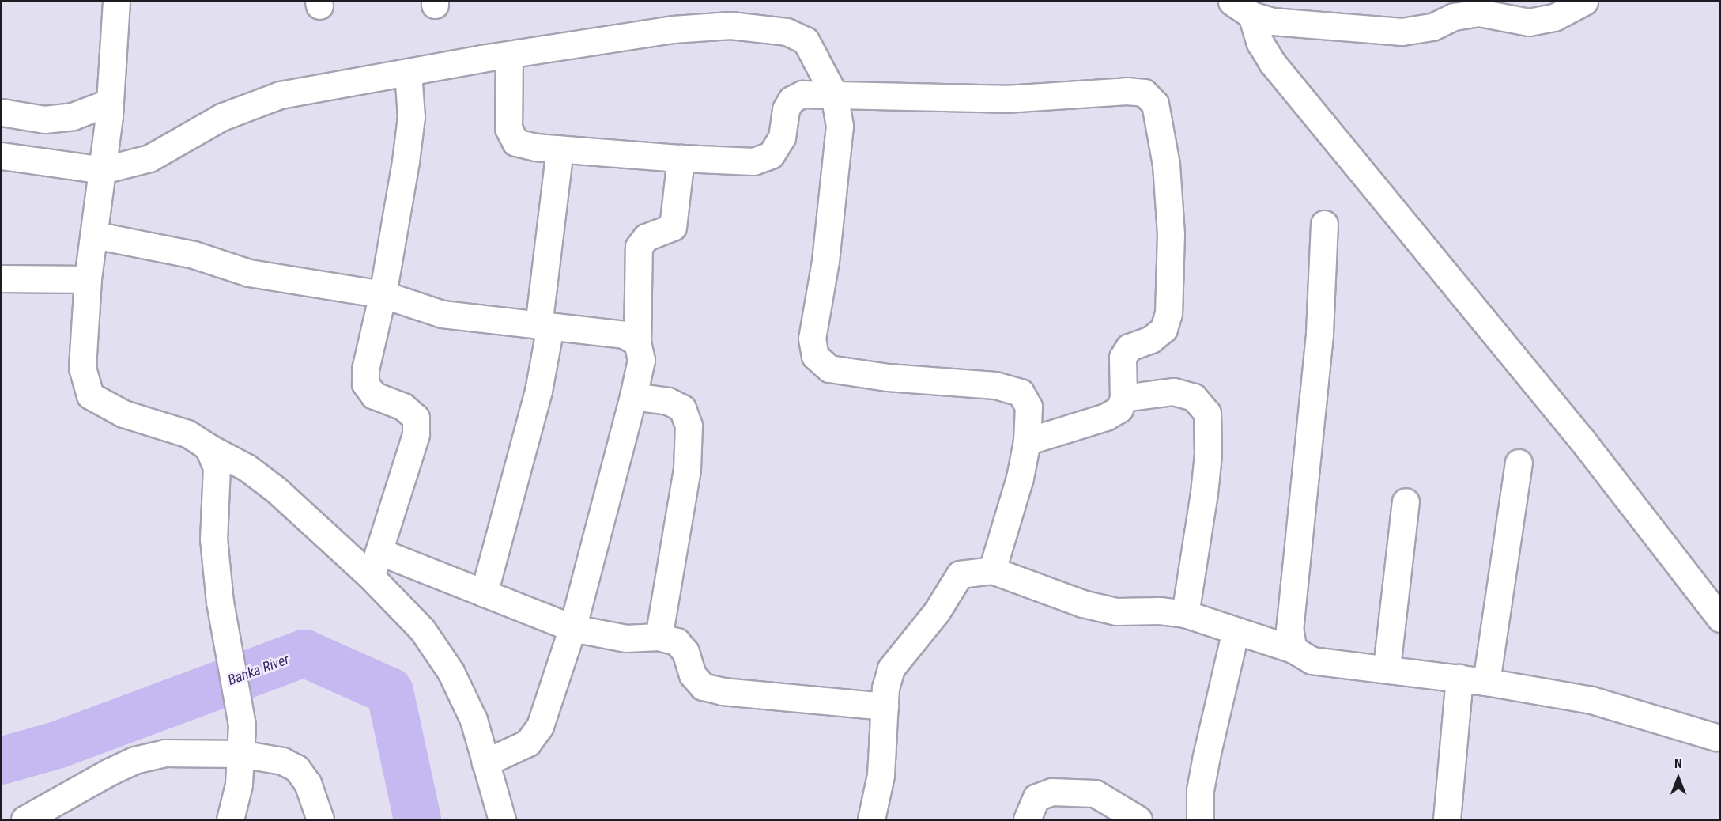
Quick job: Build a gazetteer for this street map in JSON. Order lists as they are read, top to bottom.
{
  "water": ["Banka River"],
  "north": "top"
}
